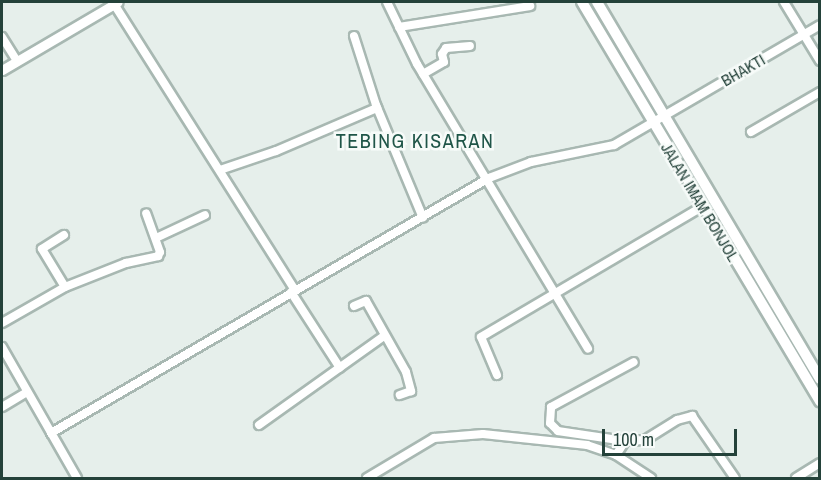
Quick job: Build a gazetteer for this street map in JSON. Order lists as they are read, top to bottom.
{
  "streets": {
    "main road": ["JALAN IMAM BONJOL"],
    "street": ["BHAKTI"]
  },
  "crossings": [
    ["BHAKTI", "JALAN IMAM BONJOL"]
  ],
  "districts": ["TEBING KISARAN"],
  "scale_bar": "100 m"
}
